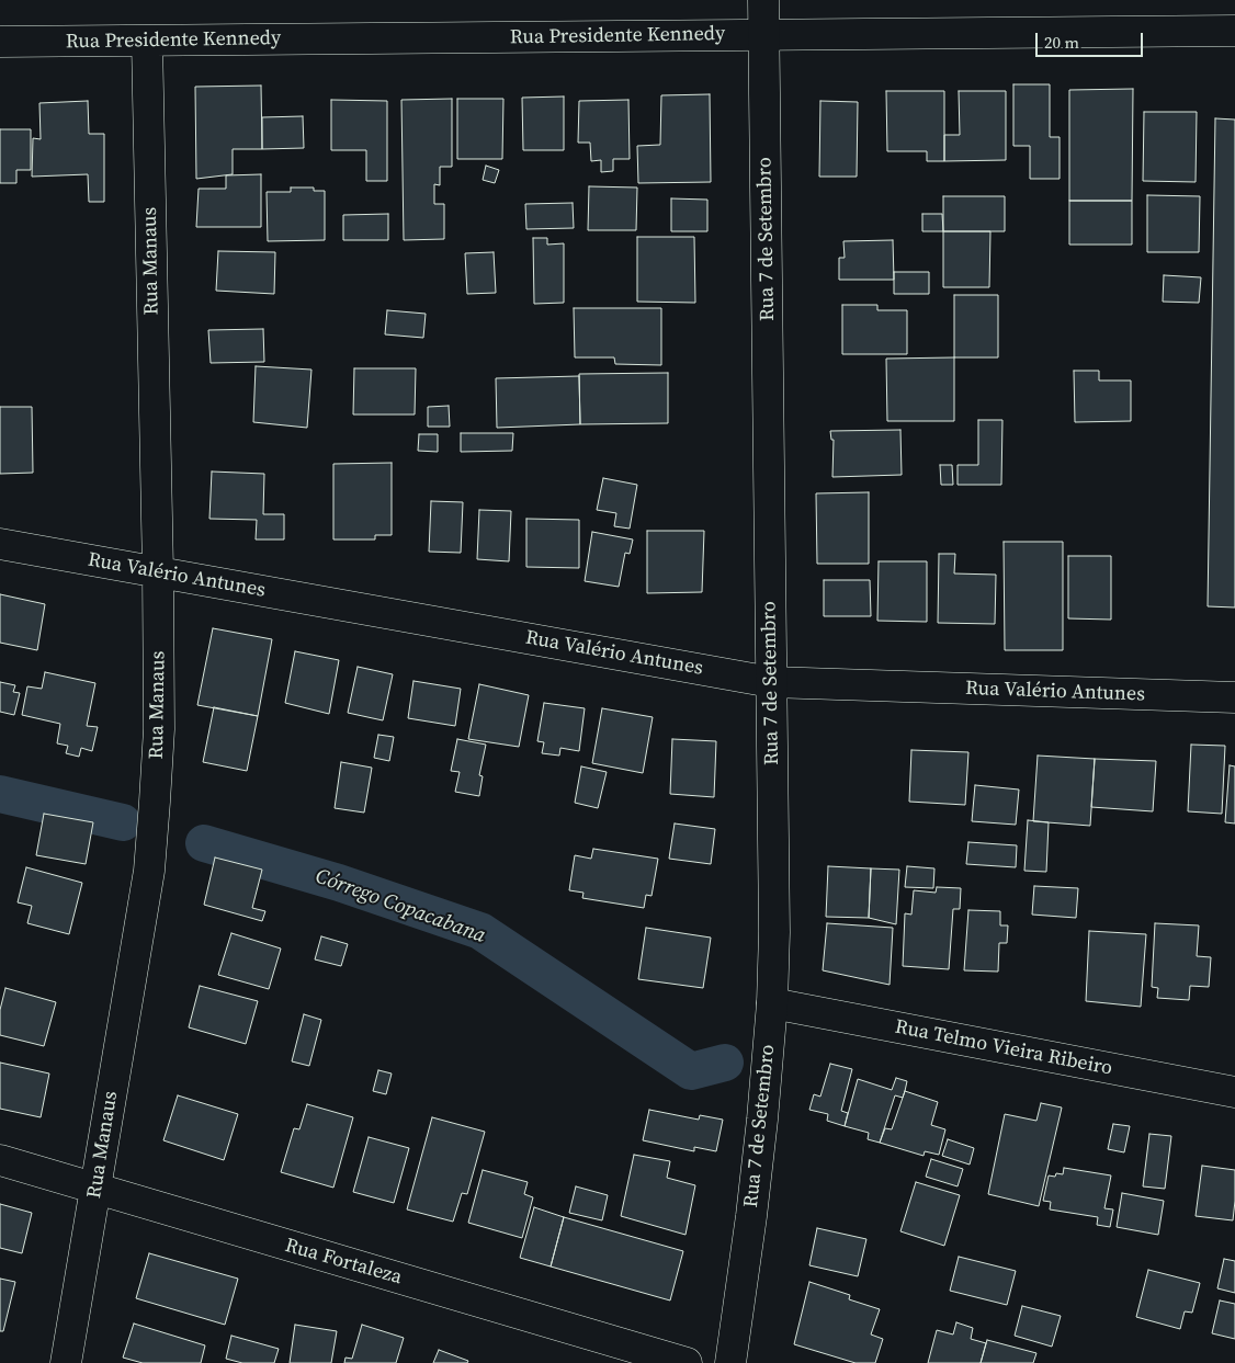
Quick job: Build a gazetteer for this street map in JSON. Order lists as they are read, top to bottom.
{
  "streets": {
    "street": [
      "Rua Presidente Kennedy",
      "Rua 7 de Setembro",
      "Rua Manaus",
      "Rua Valério Antunes",
      "Rua Telmo Vieira Ribeiro",
      "Rua Fortaleza"
    ]
  },
  "crossings": [
    ["Rua Presidente Kennedy", "Rua 7 de Setembro"],
    ["Rua Presidente Kennedy", "Rua Manaus"],
    ["Rua 7 de Setembro", "Rua Valério Antunes"],
    ["Rua 7 de Setembro", "Rua Telmo Vieira Ribeiro"],
    ["Rua Manaus", "Rua Valério Antunes"],
    ["Rua Manaus", "Rua Fortaleza"]
  ],
  "water": ["Córrego Copacabana"],
  "scale_bar": "20 m"
}
